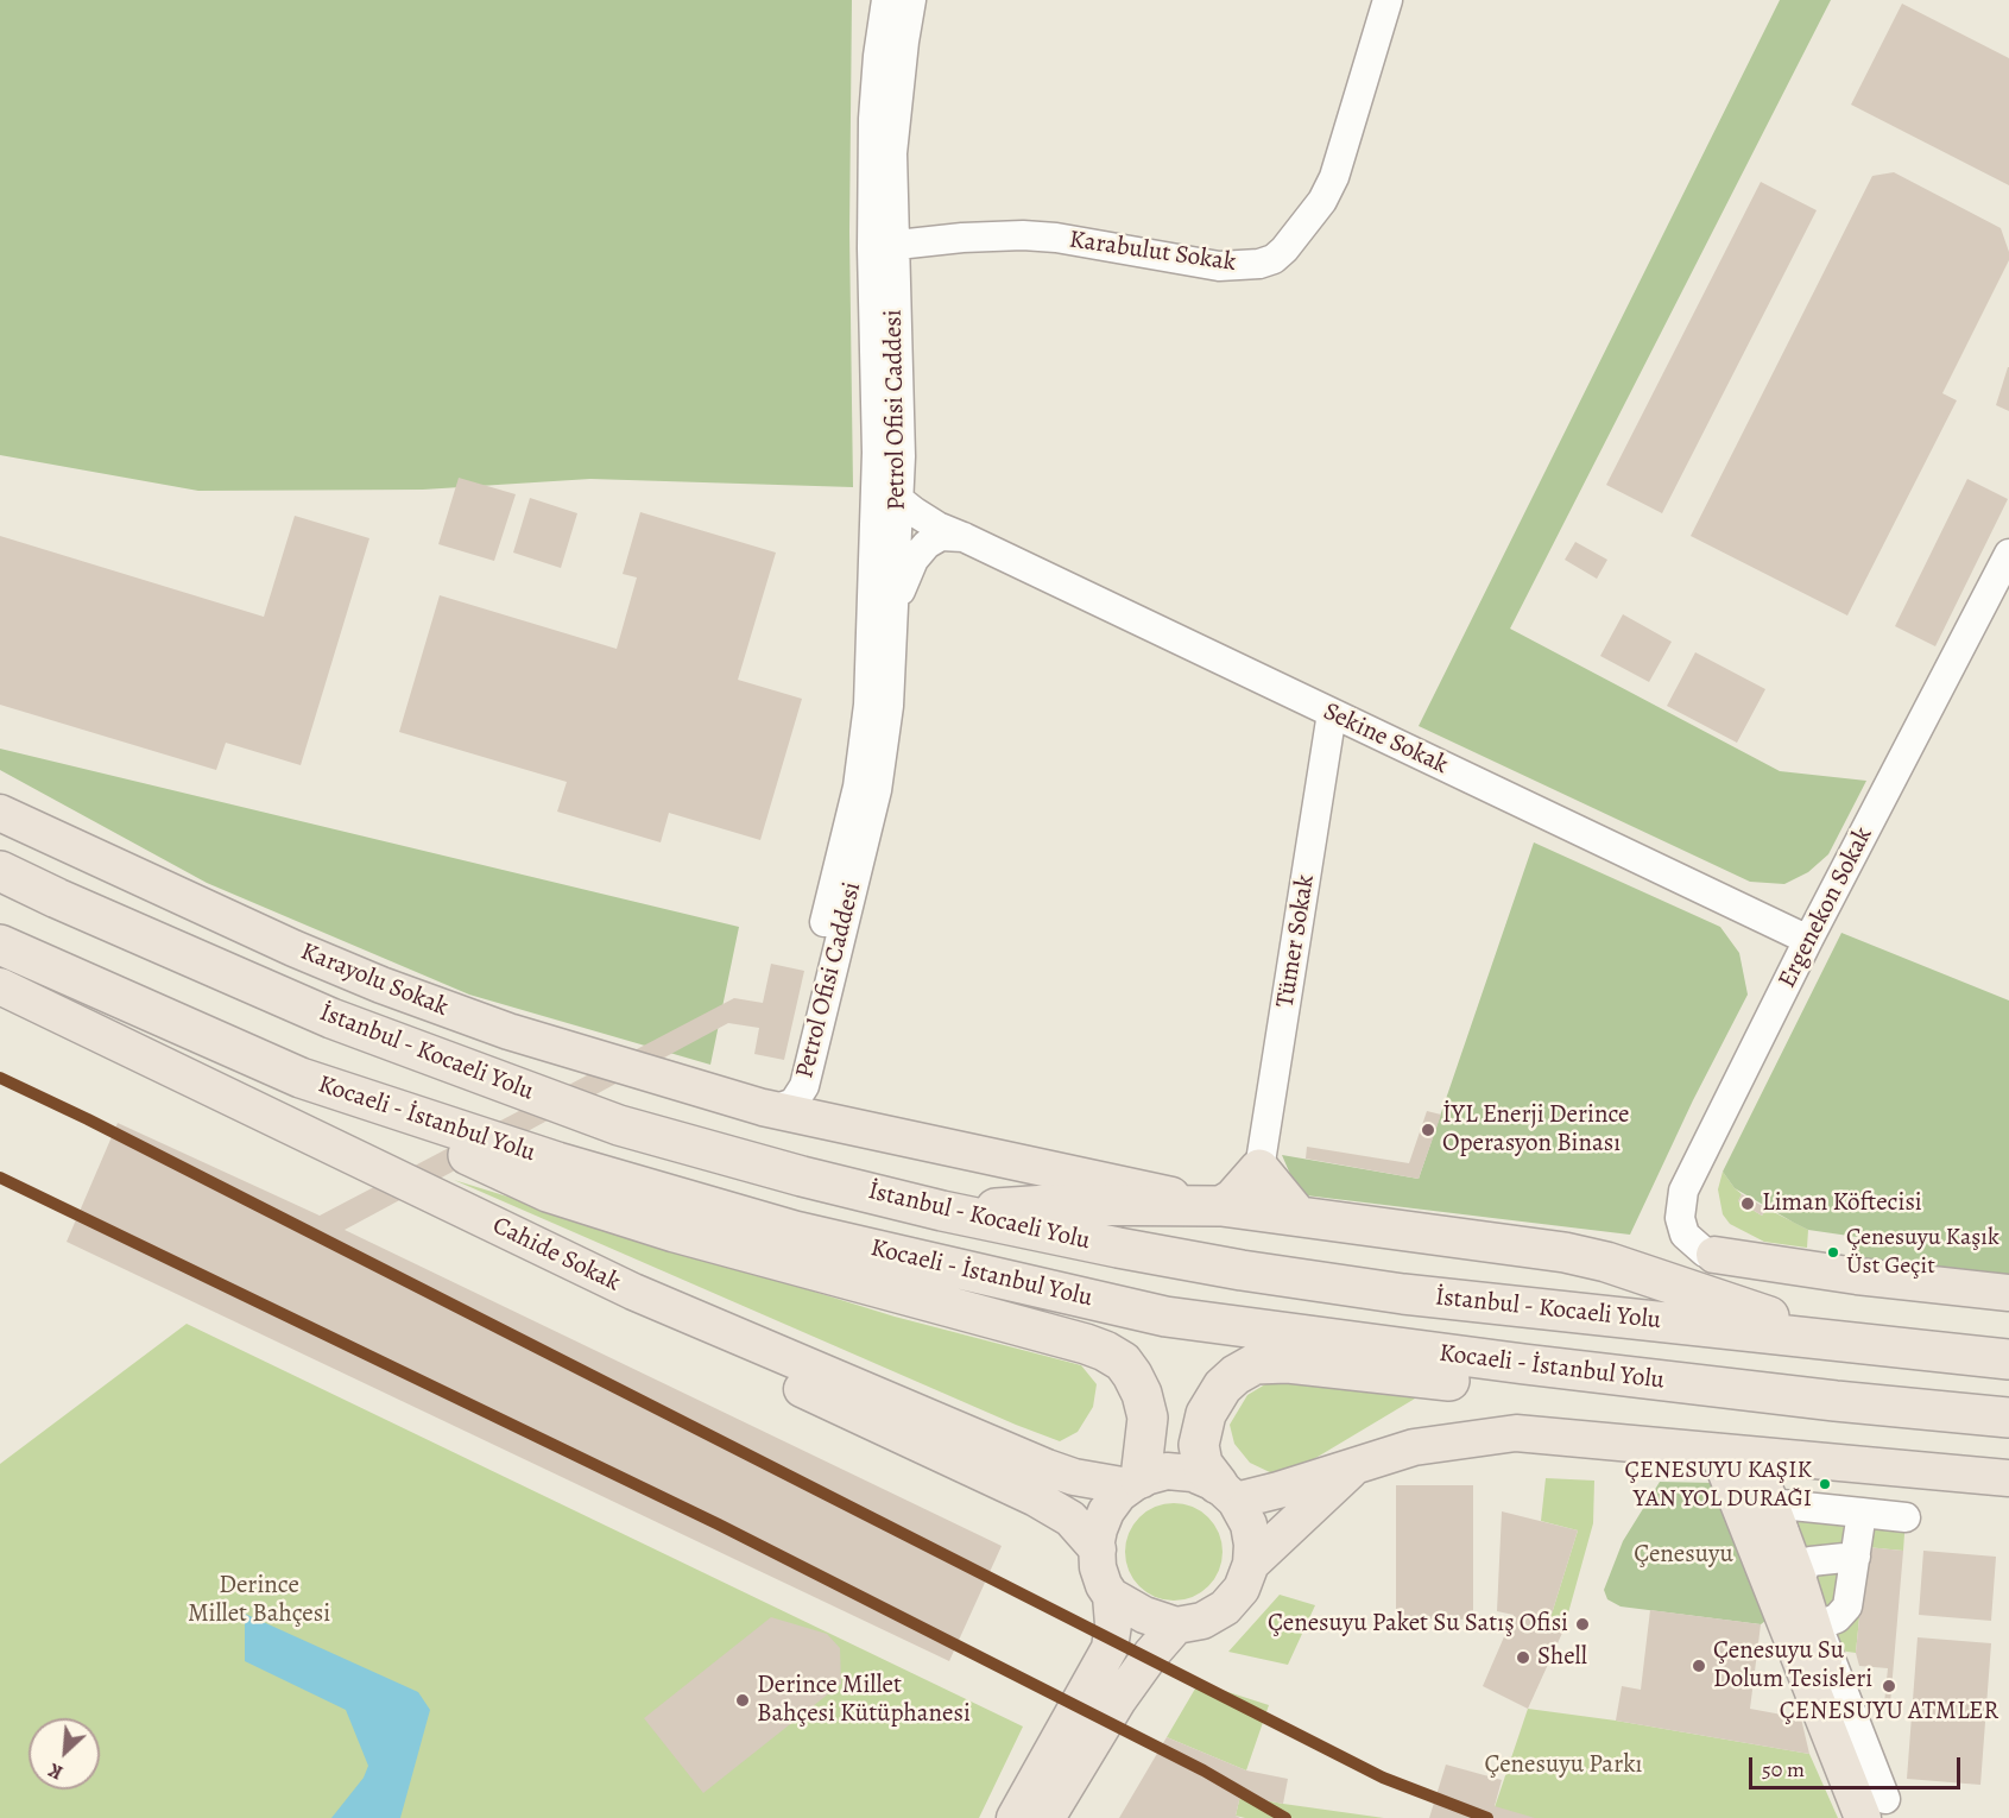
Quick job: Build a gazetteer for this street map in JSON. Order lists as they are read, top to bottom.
{
  "streets": {
    "highway": ["İstanbul - Kocaeli Yolu", "Kocaeli - İstanbul Yolu"],
    "main road": ["Karayolu Sokak", "Cahide Sokak"],
    "street": [
      "Karabulut Sokak",
      "Petrol Ofisi Caddesi",
      "Sekine Sokak",
      "Ergenekon Sokak",
      "Tümer Sokak"
    ]
  },
  "crossings": [
    ["Karabulut Sokak", "Petrol Ofisi Caddesi"],
    ["Petrol Ofisi Caddesi", "Sekine Sokak"],
    ["Petrol Ofisi Caddesi", "Karayolu Sokak"],
    ["Sekine Sokak", "Ergenekon Sokak"],
    ["Sekine Sokak", "Tümer Sokak"],
    ["Kocaeli - İstanbul Yolu", "Cahide Sokak"]
  ],
  "parks": ["Çenesuyu", "Derince Millet Bahçesi", "Çenesuyu Parkı"],
  "places": [
    "İYL Enerji Derince Operasyon Binası",
    "Liman Köftecisi",
    "Çenesuyu Kaşık Üst Geçit",
    "ÇENESUYU KAŞIK YAN YOL DURAĞI",
    "Çenesuyu Paket Su Satış Ofisi",
    "Shell",
    "Çenesuyu Su Dolum Tesisleri",
    "ÇENESUYU ATMLER",
    "Derince Millet Bahçesi Kütüphanesi"
  ],
  "scale_bar": "50 m",
  "north": "bottom left"
}
